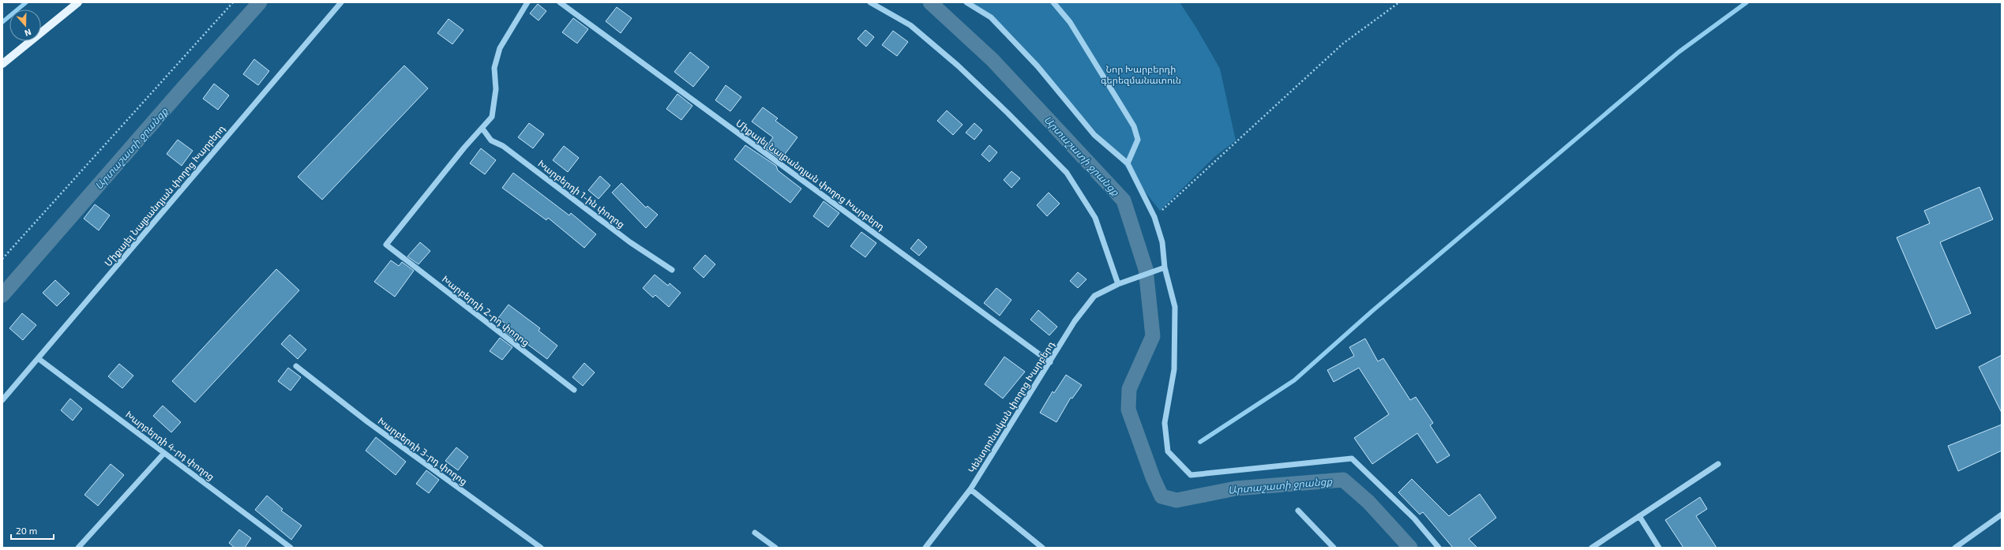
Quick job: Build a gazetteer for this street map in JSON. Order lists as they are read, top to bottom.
{
  "streets": {
    "street": [
      "Միքայել Նալբանդյան փողոց Խարբերդ",
      "Խարբերդի 1-ին փողոց",
      "Խարբերդի 2-րդ փողոց",
      "Կենտրոնական փողոց Խարբերդ",
      "Խարբերդի 4-րդ փողոց",
      "Խարբերդի 3-րդ փողոց"
    ]
  },
  "crossings": [
    ["Միքայել Նալբանդյան փողոց Խարբերդ", "Կենտրոնական փողոց Խարբերդ"],
    ["Միքայել Նալբանդյան փողոց Խարբերդ", "Խարբերդի 4-րդ փողոց"],
    ["Խարբերդի 1-ին փողոց", "Խարբերդի 2-րդ փողոց"]
  ],
  "water": ["Արտաշատի ջրանցք"],
  "parks": ["Նոր Խարբերդի գերեզմանատուն"],
  "scale_bar": "20 m",
  "north": "bottom"
}
